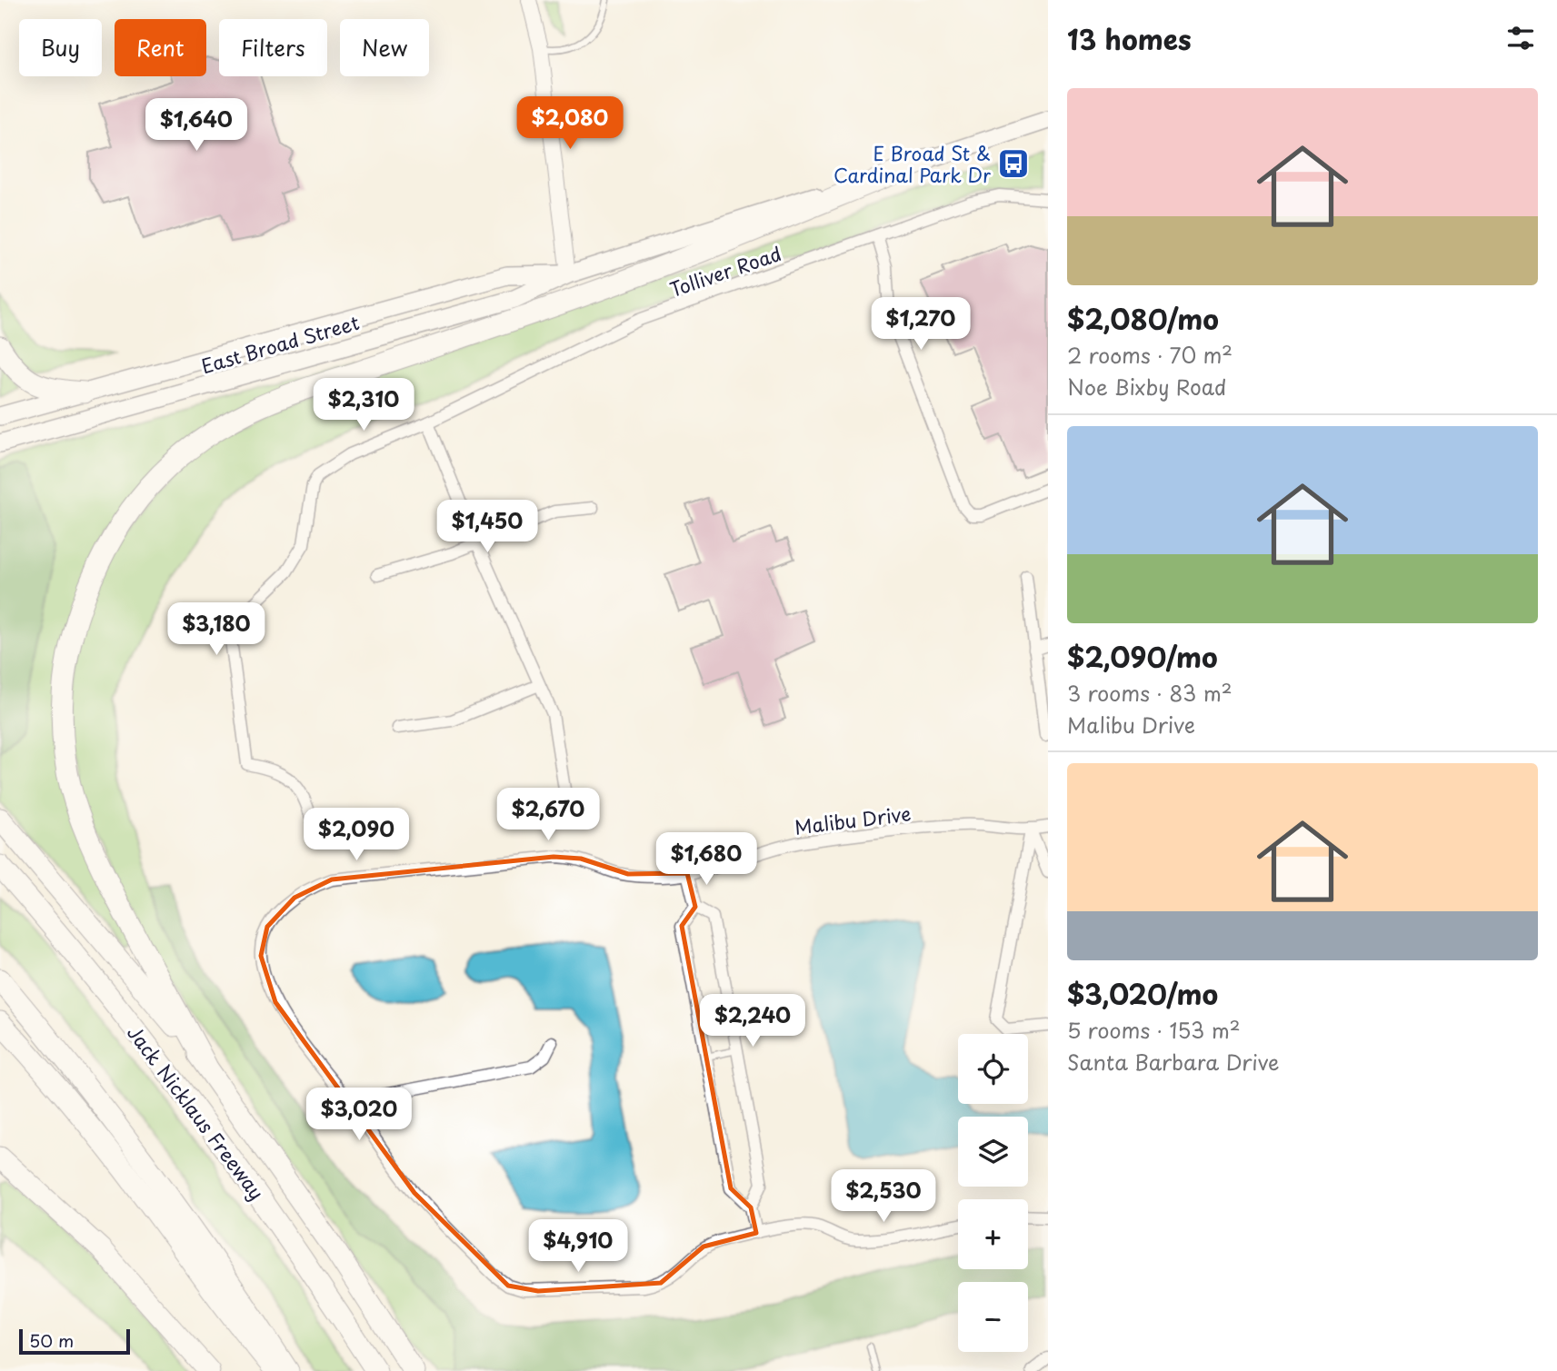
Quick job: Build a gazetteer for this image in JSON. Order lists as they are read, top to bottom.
{
  "streets": {
    "highway": ["Jack Nicklaus Freeway"],
    "main road": ["East Broad Street"],
    "street": ["Tolliver Road", "Malibu Drive"]
  },
  "places": {
    "bus stop": ["E Broad St & Cardinal Park Dr"]
  },
  "scale_bar": "50 m",
  "page": {
    "heading": "13 homes",
    "chip": [
      "Buy",
      "Rent",
      "Filters",
      "New"
    ],
    "list": [
      {
        "name": "$2,080/mo",
        "note": "2 rooms · 70 m² · Noe Bixby Road"
      },
      {
        "name": "$2,090/mo",
        "note": "3 rooms · 83 m² · Malibu Drive"
      },
      {
        "name": "$3,020/mo",
        "note": "5 rooms · 153 m² · Santa Barbara Drive"
      }
    ],
    "price": [
      "$2,080",
      "$1,640",
      "$1,270",
      "$2,310",
      "$1,450",
      "$3,180",
      "$2,670",
      "$2,090",
      "$1,680",
      "$2,240",
      "$3,020",
      "$2,530",
      "$4,910"
    ],
    "map_buttons": ["+", "−"],
    "scale": "50 m"
  }
}
